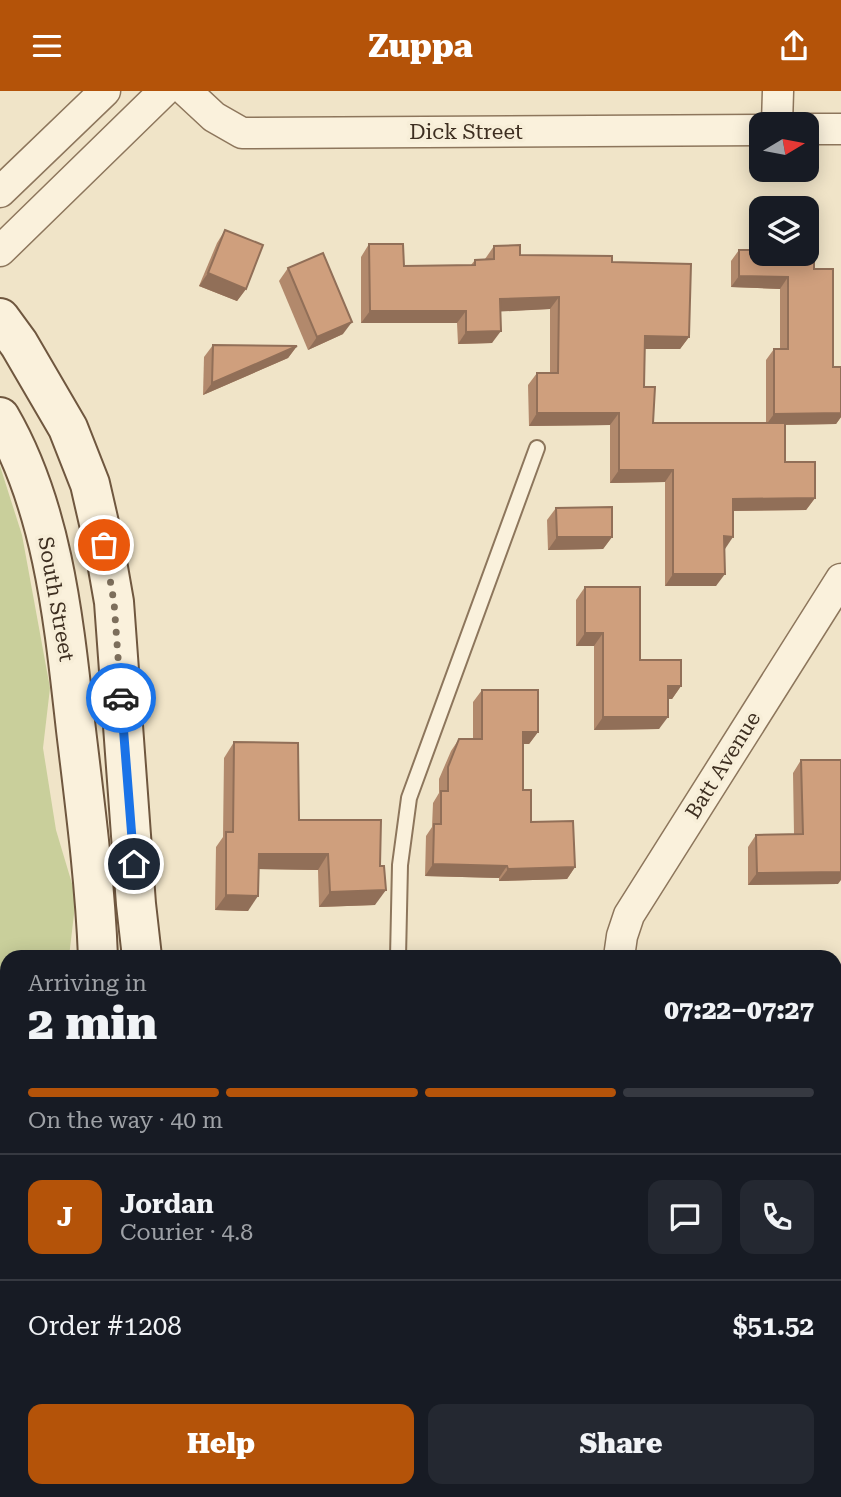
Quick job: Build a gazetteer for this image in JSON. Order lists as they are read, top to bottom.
{
  "streets": {
    "street": ["Dick Street", "South Street", "Batt Avenue"]
  },
  "north": "right",
  "page": {
    "header": "Zuppa",
    "heading": ["2 min", "Arriving in", "07:22–07:27"],
    "panel": [
      "Jordan",
      "Courier · 4.8",
      "Order #1208",
      "$51.52"
    ],
    "bar": "On the way · 40 m",
    "round": "J",
    "buttons": ["Help", "Share"]
  }
}
